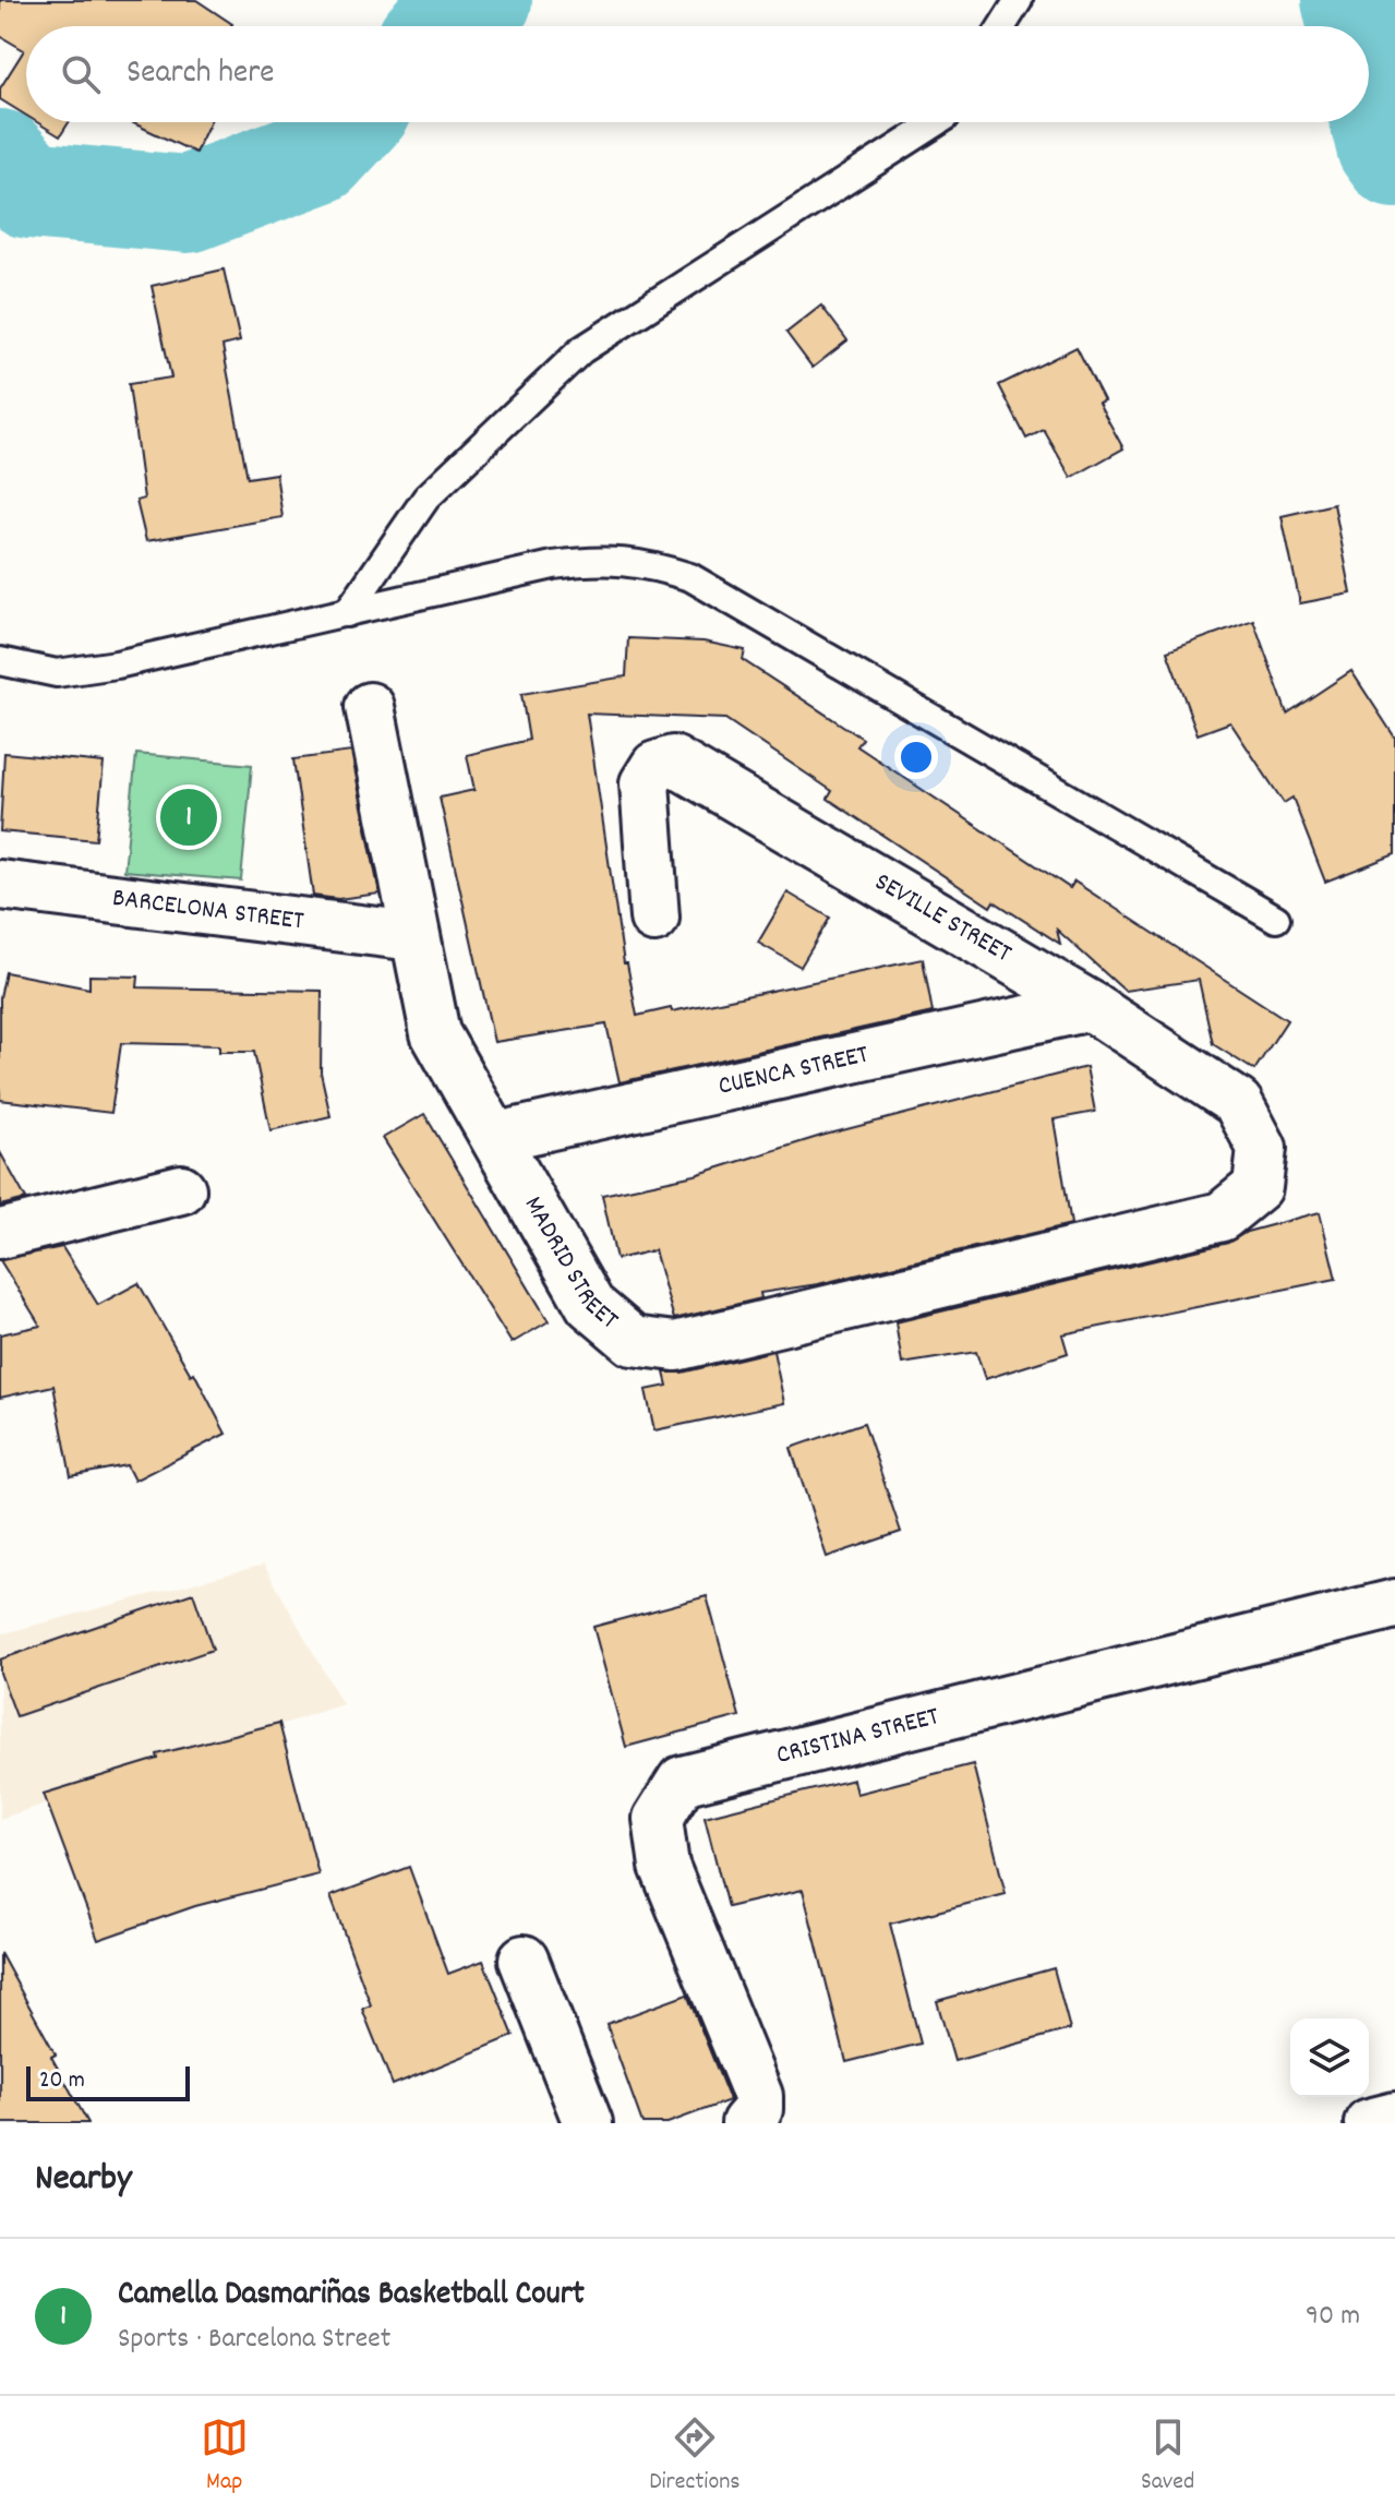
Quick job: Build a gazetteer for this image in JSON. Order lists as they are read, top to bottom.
{
  "streets": {
    "street": [
      "BARCELONA STREET",
      "SEVILLE STREET",
      "CUENCA STREET",
      "MADRID STREET",
      "CRISTINA STREET"
    ]
  },
  "crossings": [
    ["BARCELONA STREET", "MADRID STREET"],
    ["SEVILLE STREET", "CUENCA STREET"],
    ["SEVILLE STREET", "MADRID STREET"],
    ["CUENCA STREET", "MADRID STREET"]
  ],
  "scale_bar": "20 m",
  "page": {
    "search": "Search here",
    "pins": "1",
    "scale": "20 m",
    "heading": "Nearby",
    "list": [
      {
        "mark": "1",
        "name": "Camella Dasmariñas Basketball Court",
        "note": "Sports · Barcelona Street",
        "value": "90 m"
      }
    ],
    "nav": ["Map", "Directions", "Saved"]
  }
}
